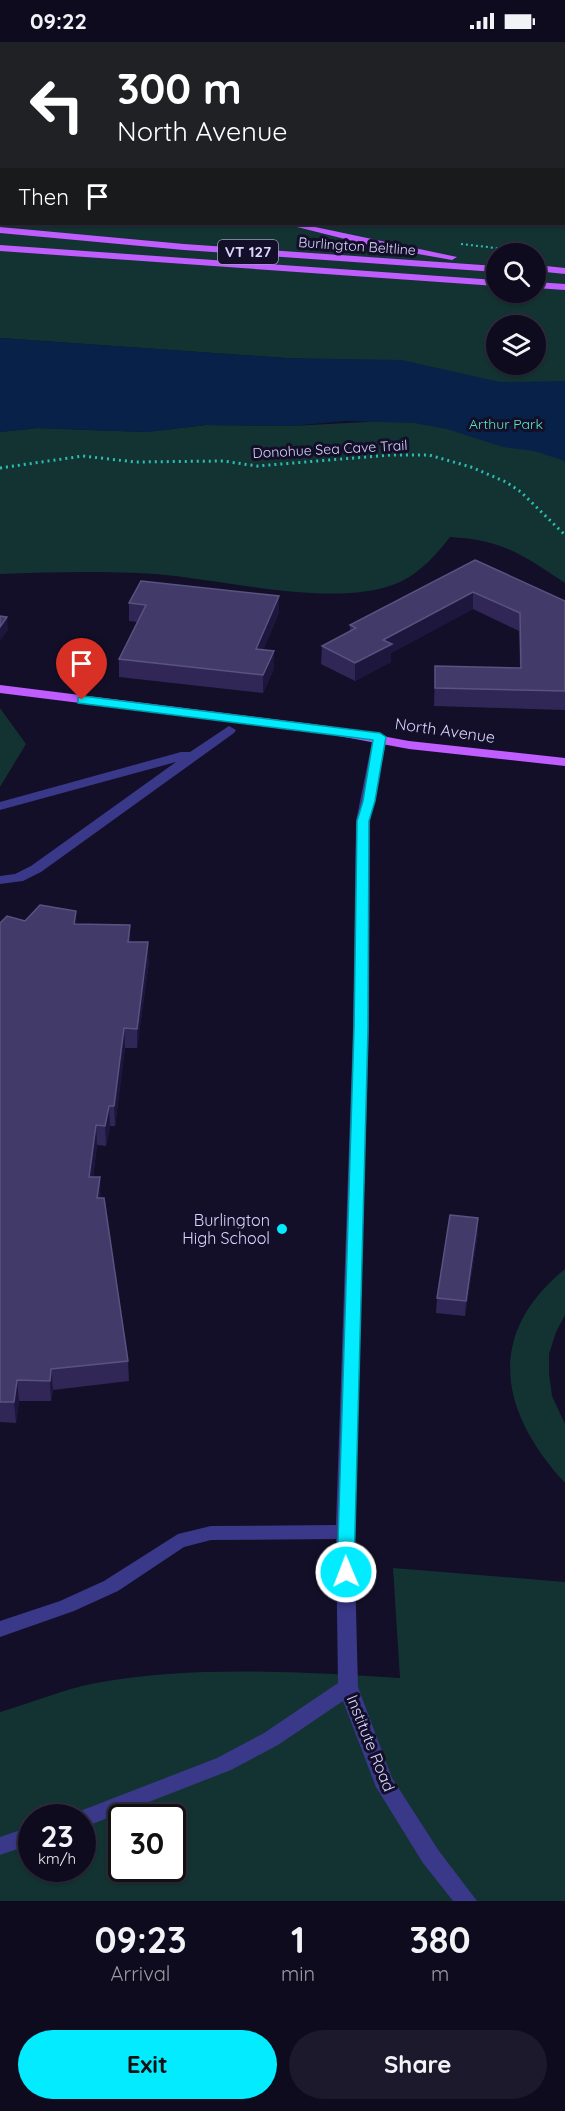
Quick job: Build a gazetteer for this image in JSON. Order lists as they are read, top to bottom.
{
  "streets": {
    "main road": ["Burlington Beltline", "VT 127", "North Avenue"],
    "street": ["Institute Road"],
    "path": ["Donohue Sea Cave Trail"]
  },
  "crossings": [
    ["North Avenue", "Institute Road"]
  ],
  "parks": ["Arthur Park"],
  "places": ["Burlington High School"],
  "page": {
    "status": "09:22",
    "turn": ["300 m", "North Avenue"],
    "then": "Then",
    "speed": "23 km/h",
    "limit": "30",
    "eta": [
      "09:23",
      "Arrival",
      "1",
      "min",
      "380",
      "m"
    ],
    "buttons": ["Exit", "Share"]
  }
}
